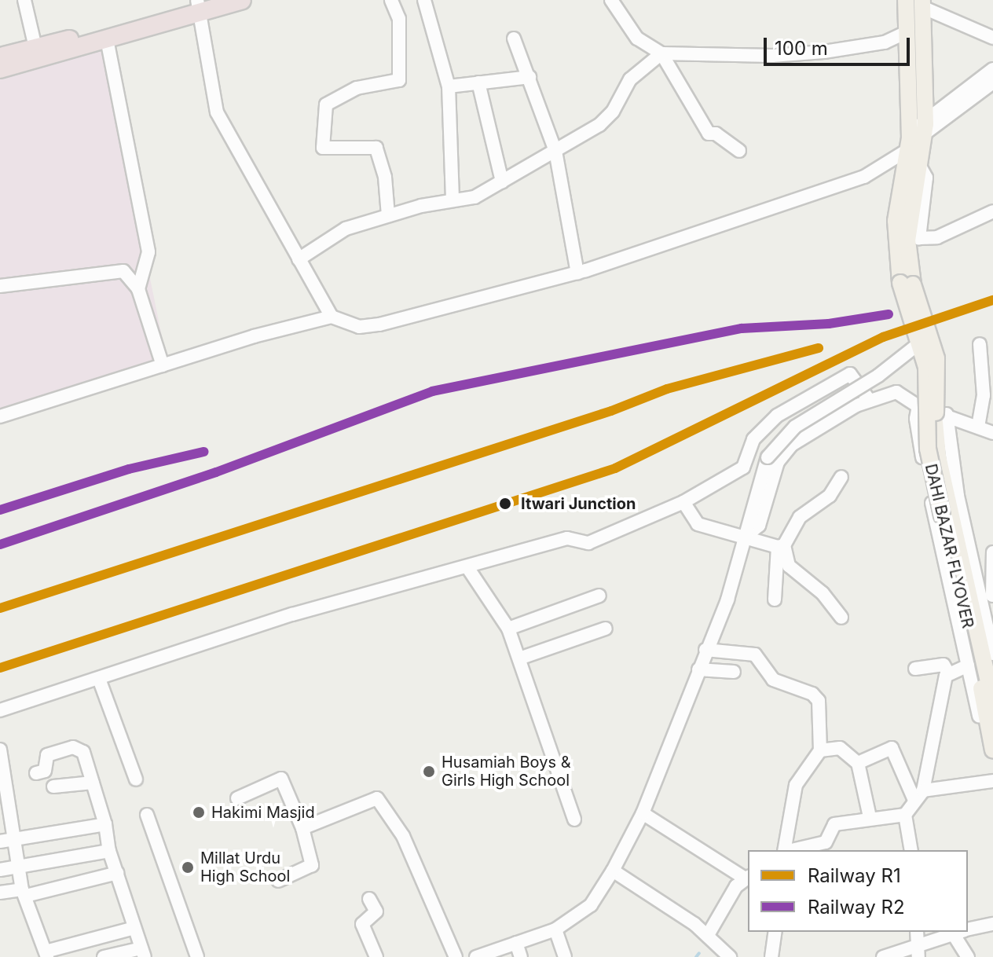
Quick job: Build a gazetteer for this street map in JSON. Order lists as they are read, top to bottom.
{
  "streets": {
    "main road": ["DAHI BAZAR FLYOVER"]
  },
  "places": [
    "Itwari Junction",
    "Husamiah Boys & Girls High School",
    "Hakimi Masjid",
    "Millat Urdu High School"
  ],
  "lines": ["rail line R1", "rail line R2"],
  "legend": ["Railway R1", "Railway R2"],
  "scale_bar": "100 m"
}
